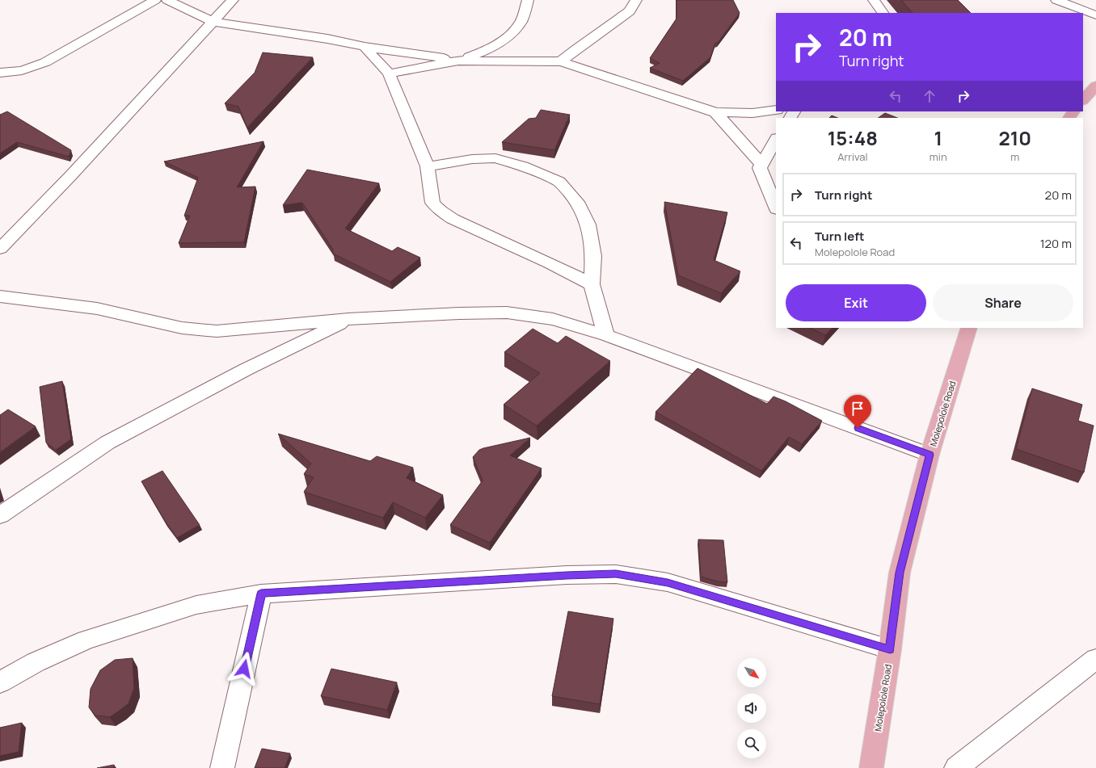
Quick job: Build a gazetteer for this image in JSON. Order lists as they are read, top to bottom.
{
  "streets": {
    "main road": ["Molepolole Road"]
  },
  "north": "bottom right",
  "page": {
    "turn": ["20 m", "Turn right"],
    "eta": [
      "15:48",
      "Arrival",
      "1",
      "min",
      "210",
      "m"
    ],
    "list": [
      {
        "name": "Turn right",
        "value": "20 m"
      },
      {
        "name": "Turn left",
        "note": "Molepolole Road",
        "value": "120 m"
      }
    ],
    "buttons": ["Exit", "Share"]
  }
}
